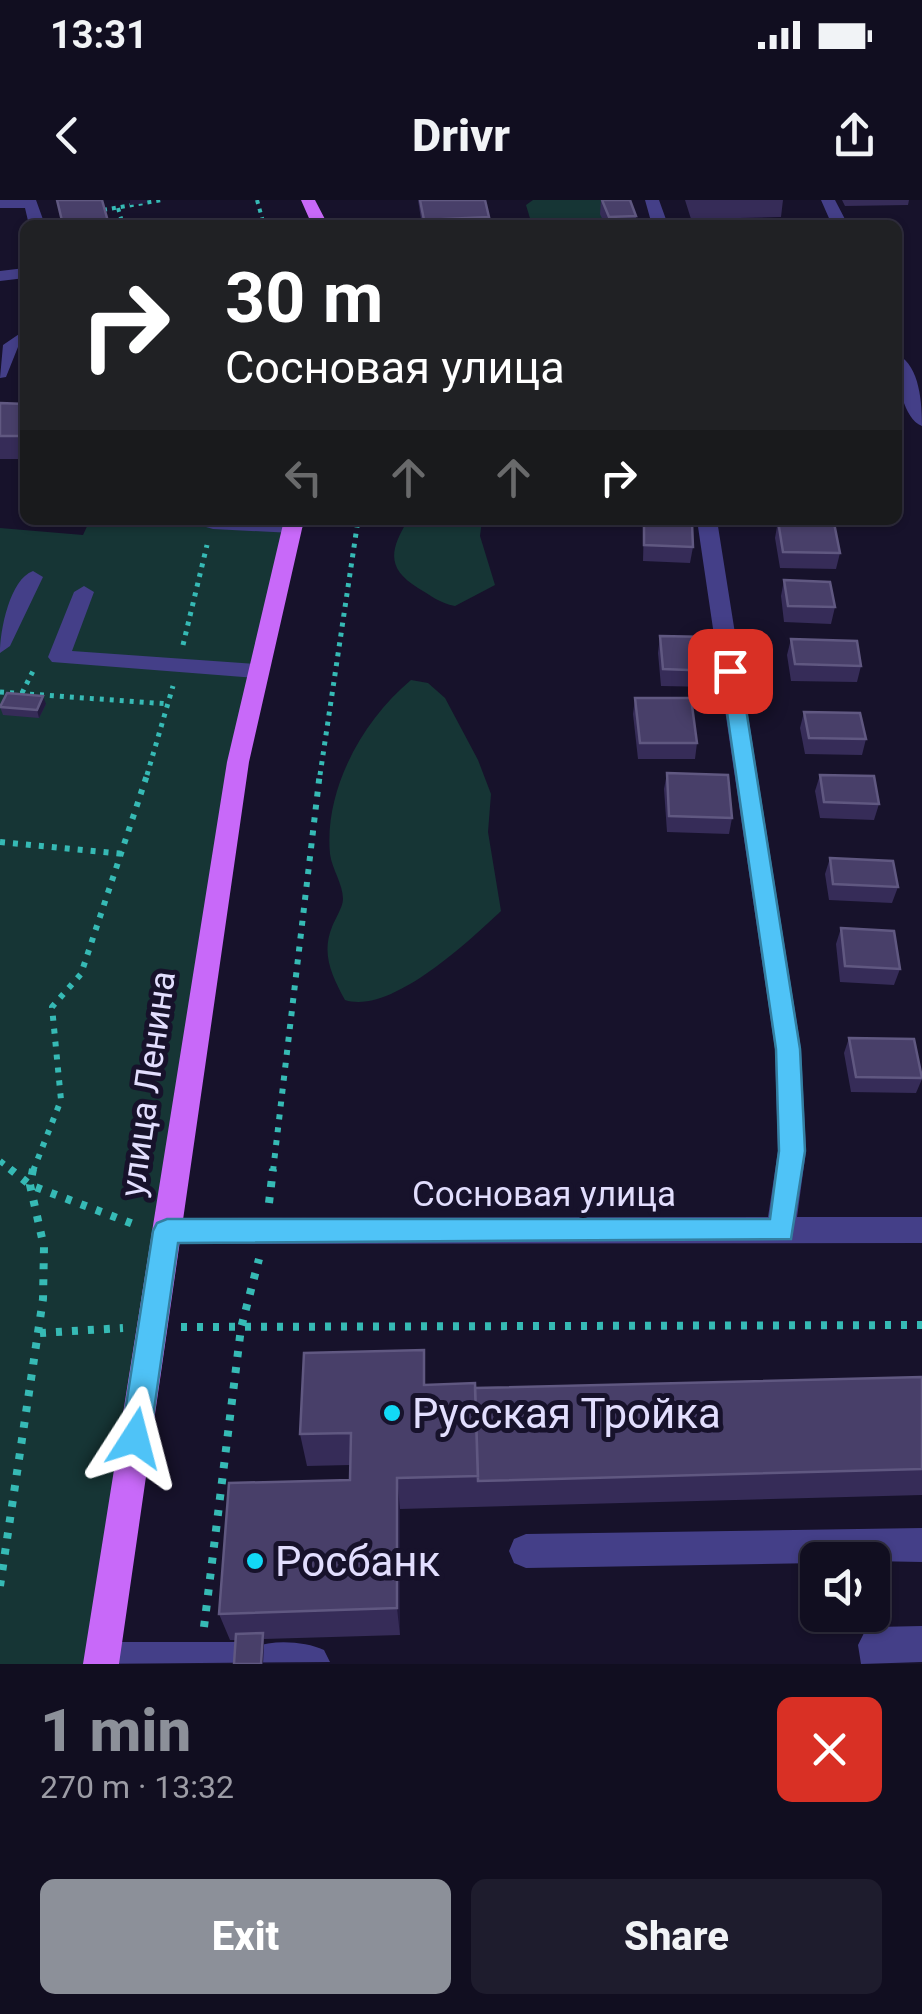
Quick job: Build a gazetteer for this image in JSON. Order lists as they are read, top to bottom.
{
  "streets": {
    "main road": ["улица Ленина"],
    "street": ["Сосновая улица"]
  },
  "crossings": [
    ["улица Ленина", "Сосновая улица"]
  ],
  "places": ["Русская Тройка", "Росбанк"],
  "page": {
    "status": "13:31",
    "header": "Drivr",
    "turn": ["30 m", "Сосновая улица"],
    "heading": ["1 min", "270 m · 13:32"],
    "buttons": ["Exit", "Share"]
  }
}
